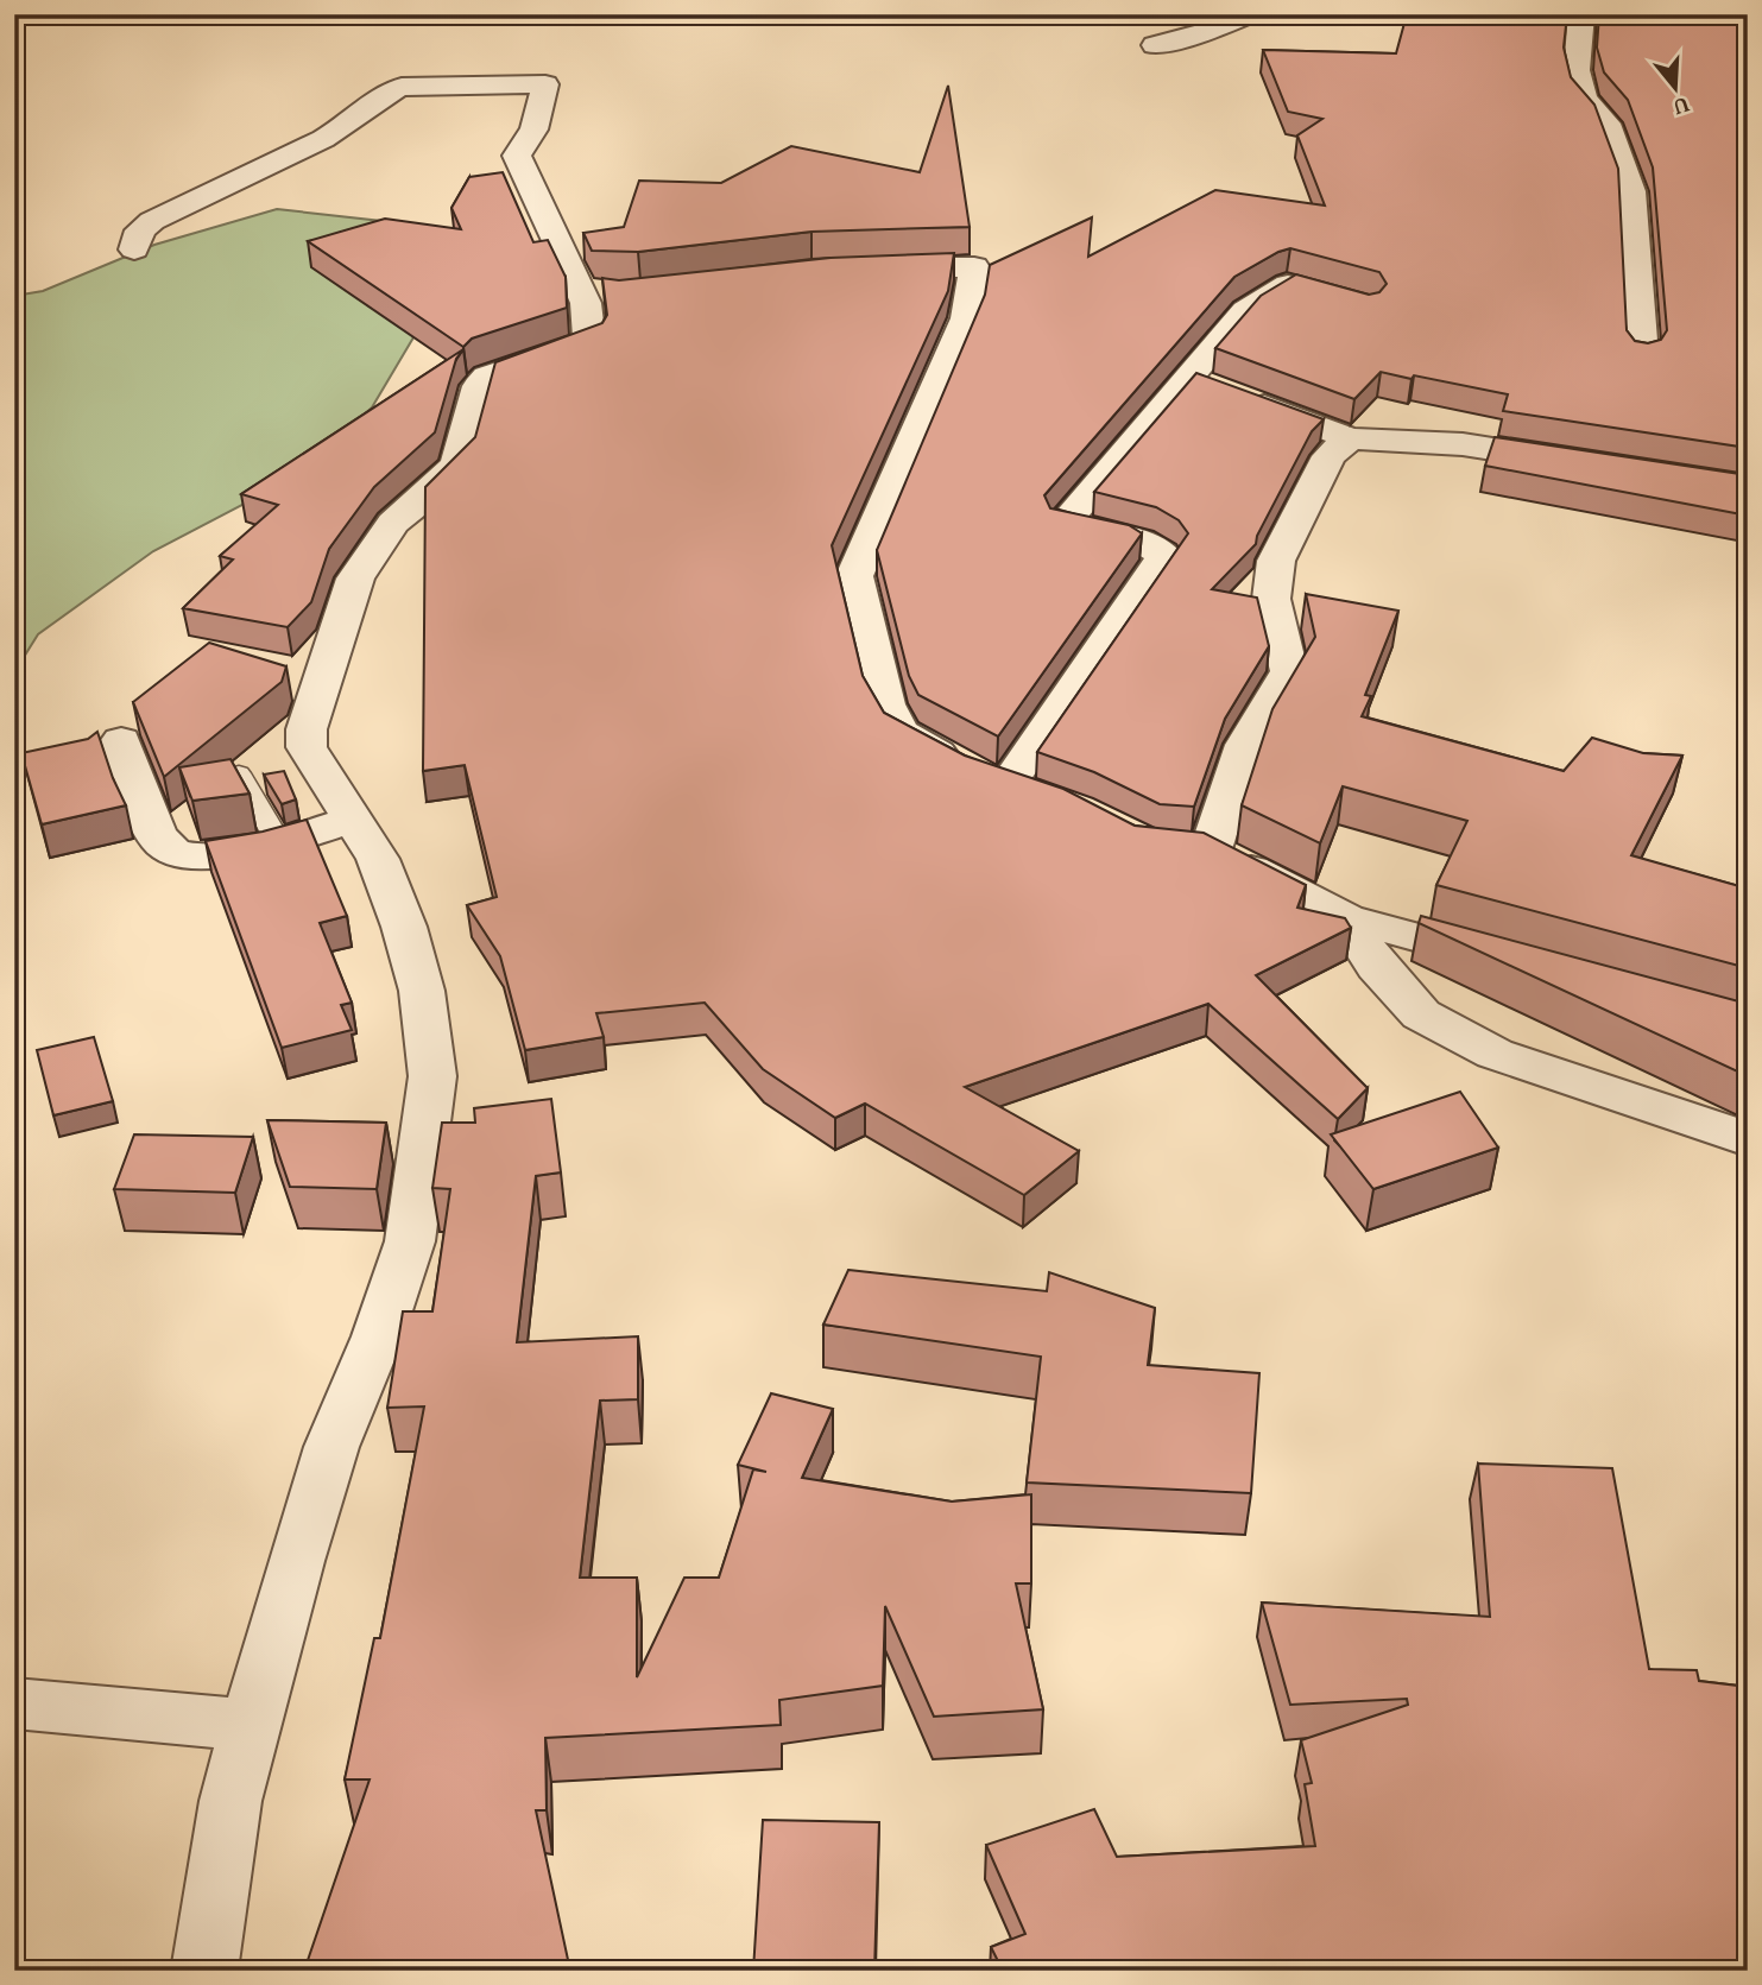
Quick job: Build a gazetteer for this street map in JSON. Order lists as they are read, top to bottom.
{
  "north": "bottom"
}
